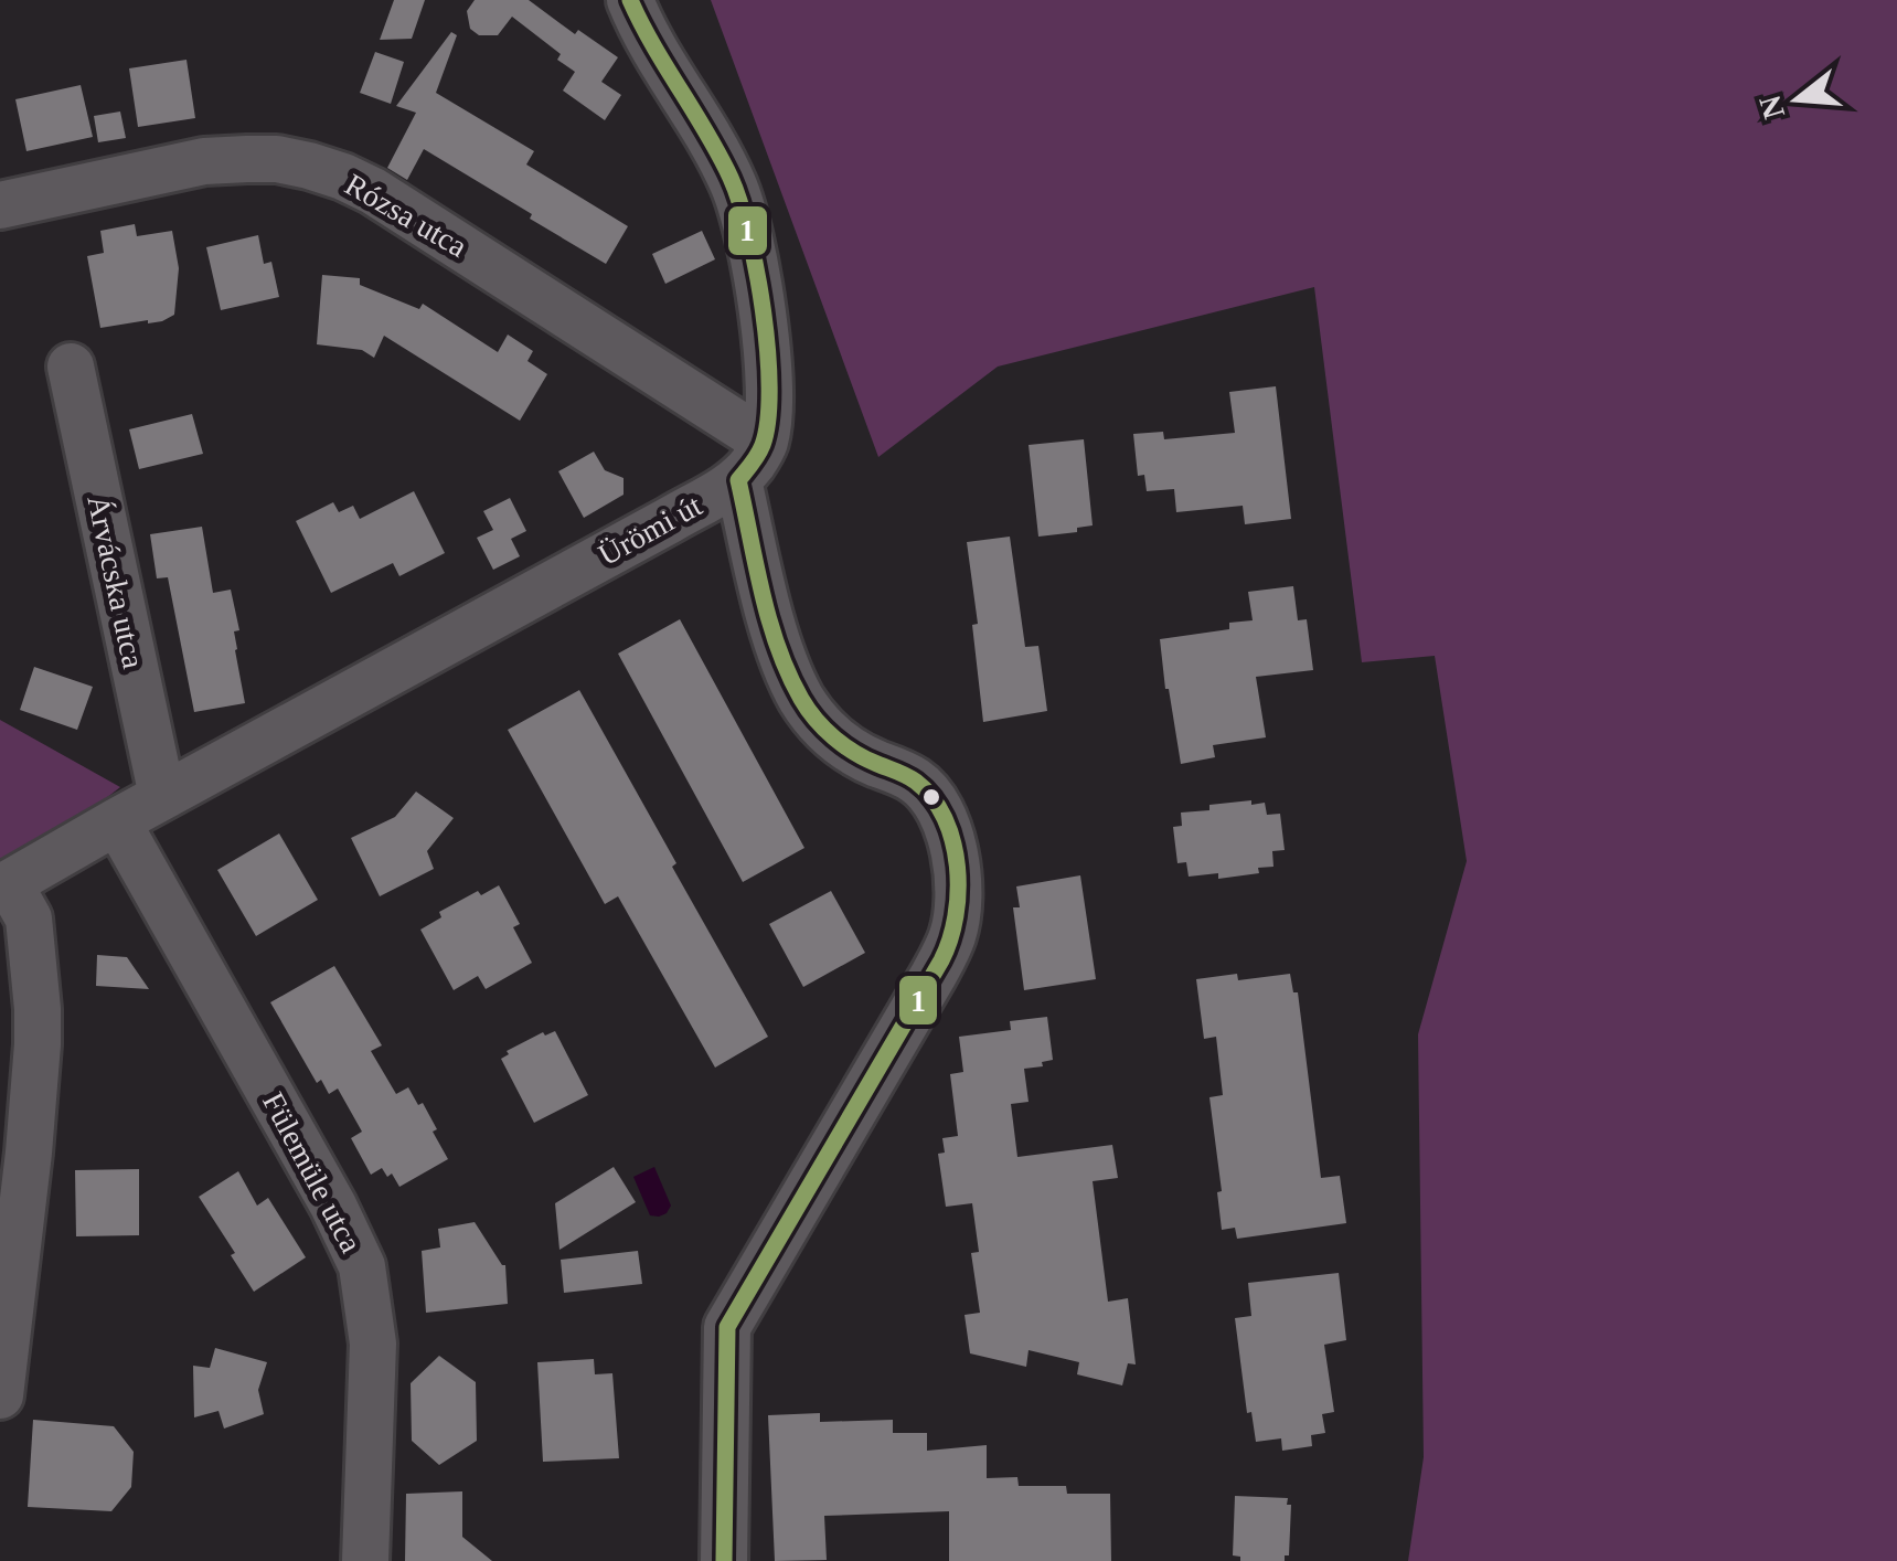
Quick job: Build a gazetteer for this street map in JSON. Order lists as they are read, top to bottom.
{
  "streets": {
    "street": [
      "Rózsa utca",
      "Ürömi út",
      "Árvácska utca",
      "Fülemüle utca"
    ]
  },
  "crossings": [
    ["Rózsa utca", "Ürömi út"],
    ["Ürömi út", "Árvácska utca"],
    ["Ürömi út", "Fülemüle utca"]
  ],
  "lines": ["transit line 1"],
  "north": "left"
}
